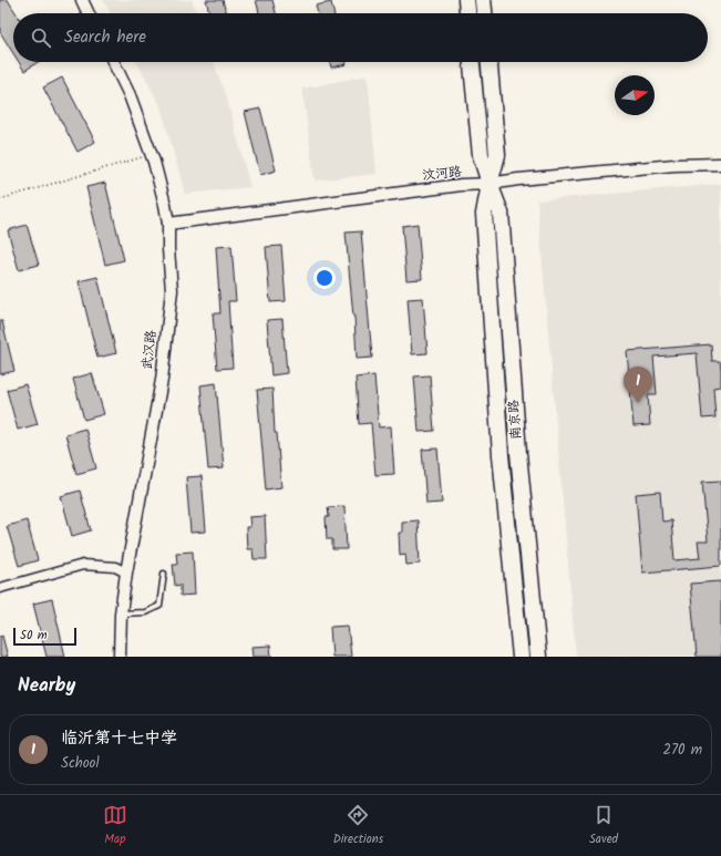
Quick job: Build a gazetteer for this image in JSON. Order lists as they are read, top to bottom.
{
  "streets": {
    "highway": ["南京路"],
    "street": ["汶河路", "武汉路"]
  },
  "crossings": [
    ["汶河路", "武汉路"],
    ["汶河路", "南京路"]
  ],
  "scale_bar": "50 m",
  "north": "right",
  "page": {
    "search": "Search here",
    "pins": "1",
    "scale": "50 m",
    "heading": "Nearby",
    "list": [
      {
        "mark": "1",
        "name": "临沂第十七中学",
        "note": "School",
        "value": "270 m"
      }
    ],
    "nav": ["Map", "Directions", "Saved"]
  }
}
